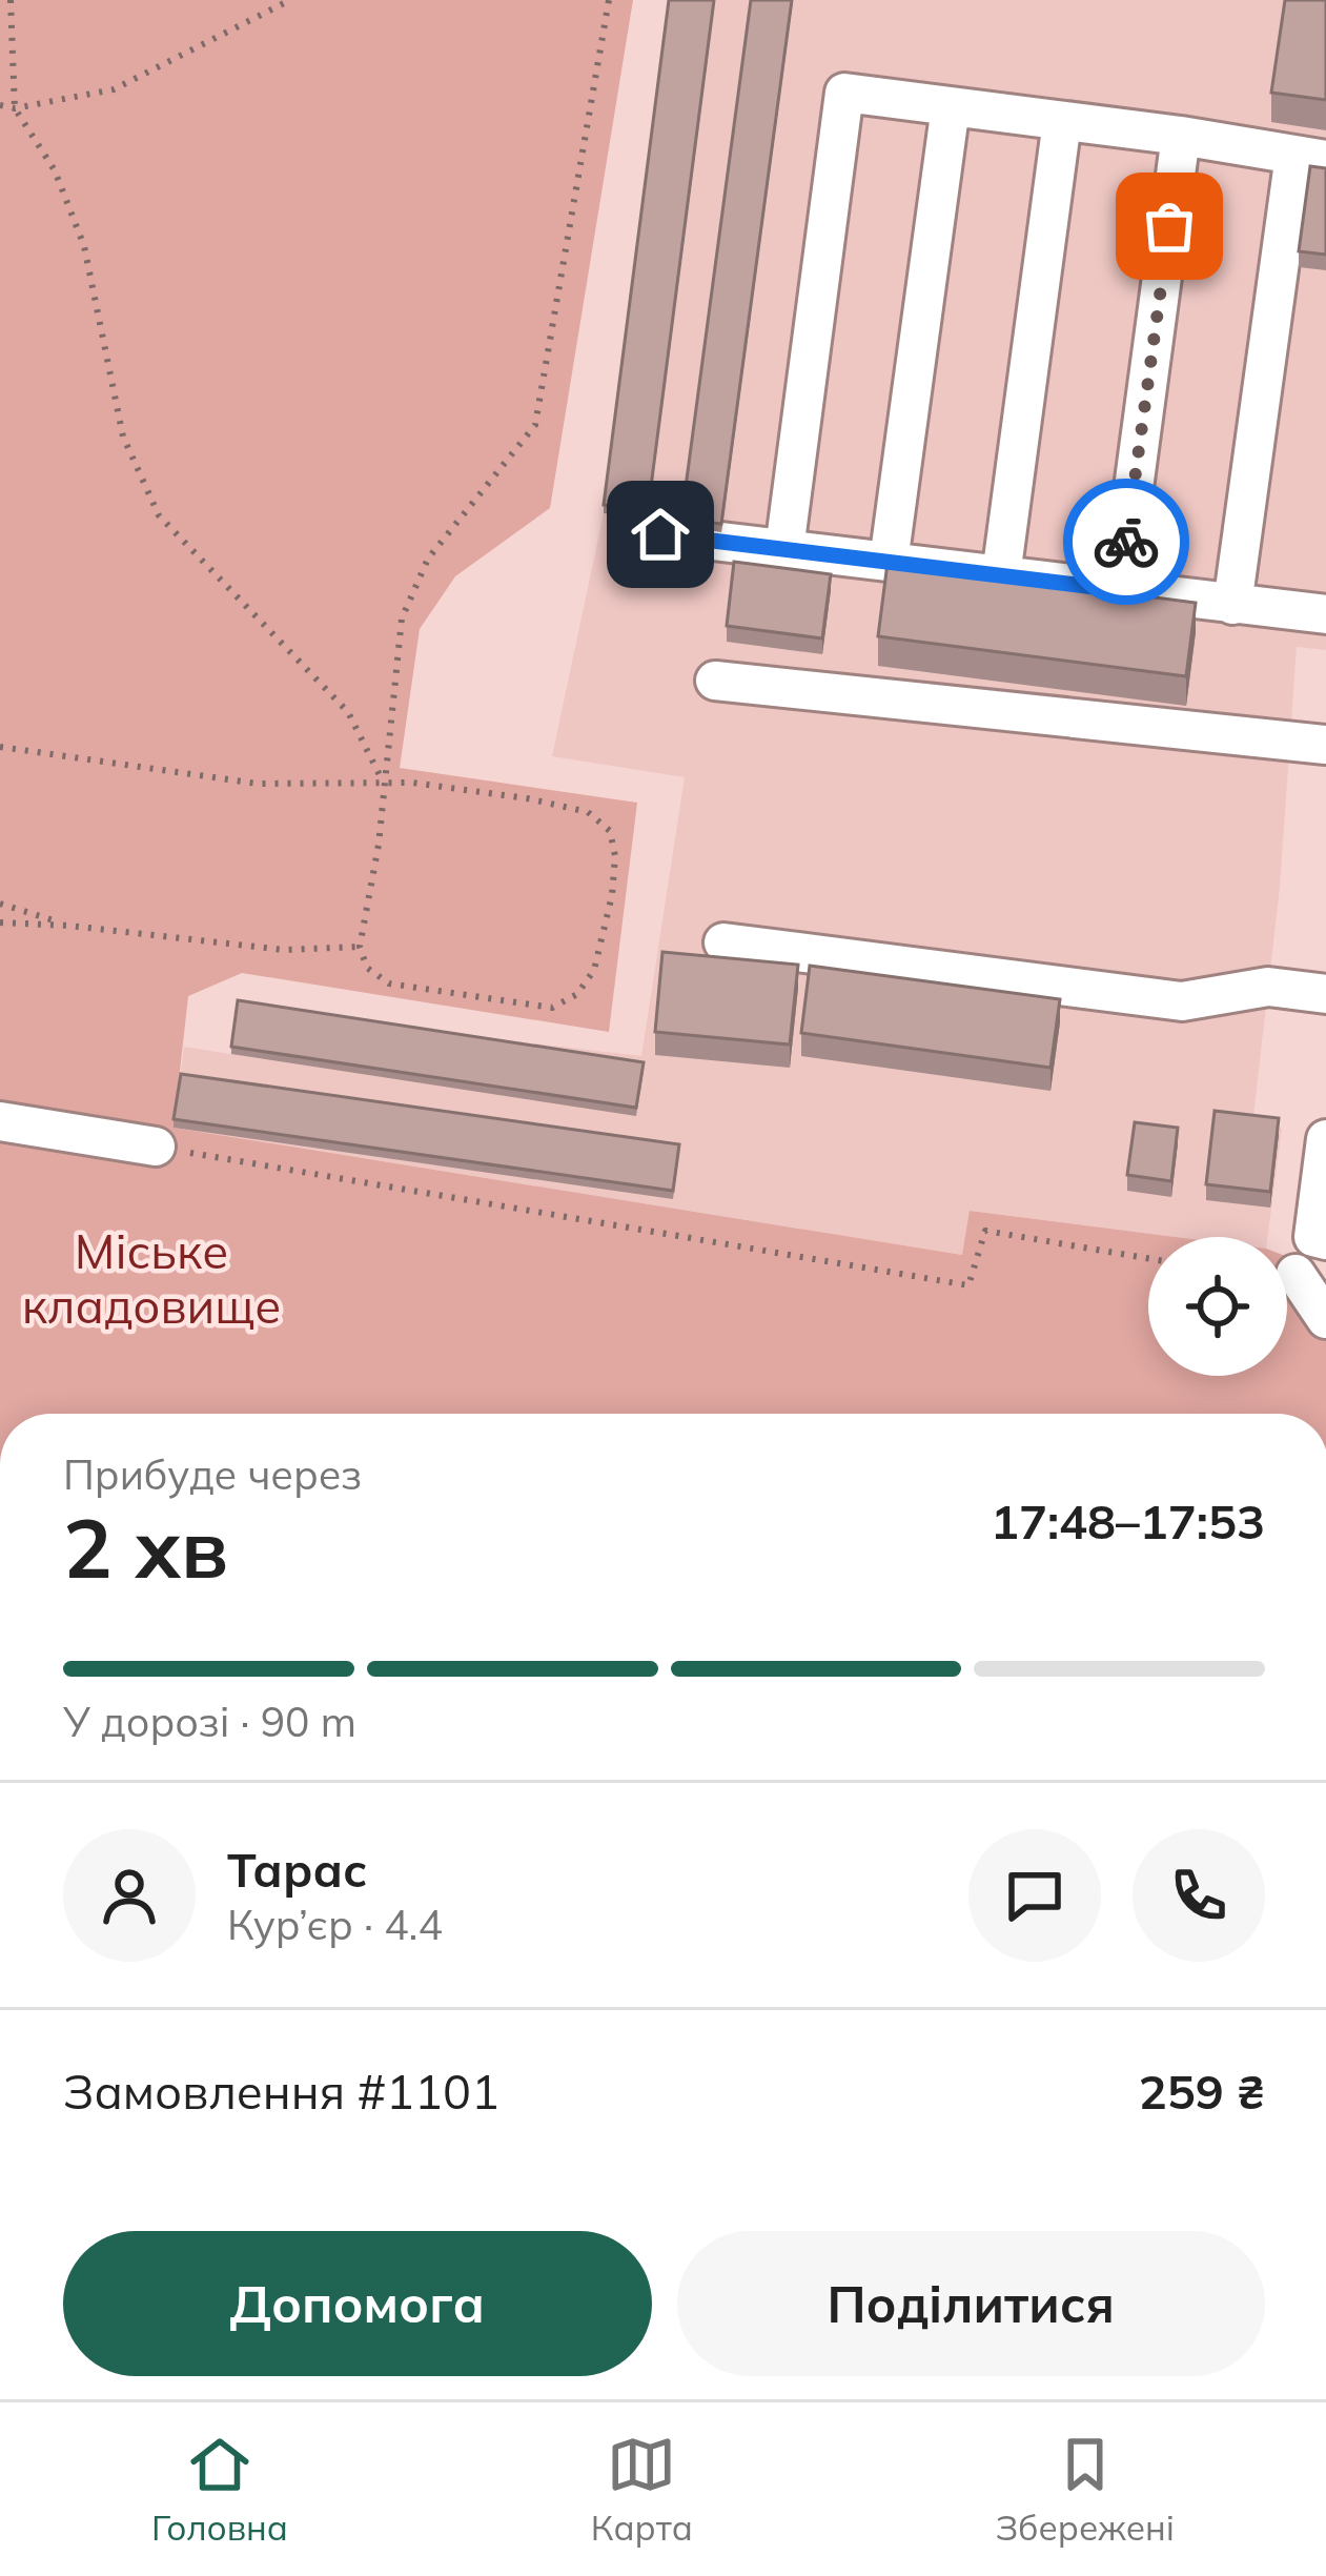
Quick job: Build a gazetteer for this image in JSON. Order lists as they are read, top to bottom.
{
  "parks": ["Міське кладовище"],
  "page": {
    "heading": ["2 хв", "Прибуде через", "17:48–17:53"],
    "panel": [
      "Тарас",
      "Кур’єр · 4.4",
      "Замовлення #1101",
      "259 ₴"
    ],
    "bar": "У дорозі · 90 m",
    "buttons": ["Допомога", "Поділитися"],
    "tabs": ["Головна", "Карта", "Збережені"]
  }
}
